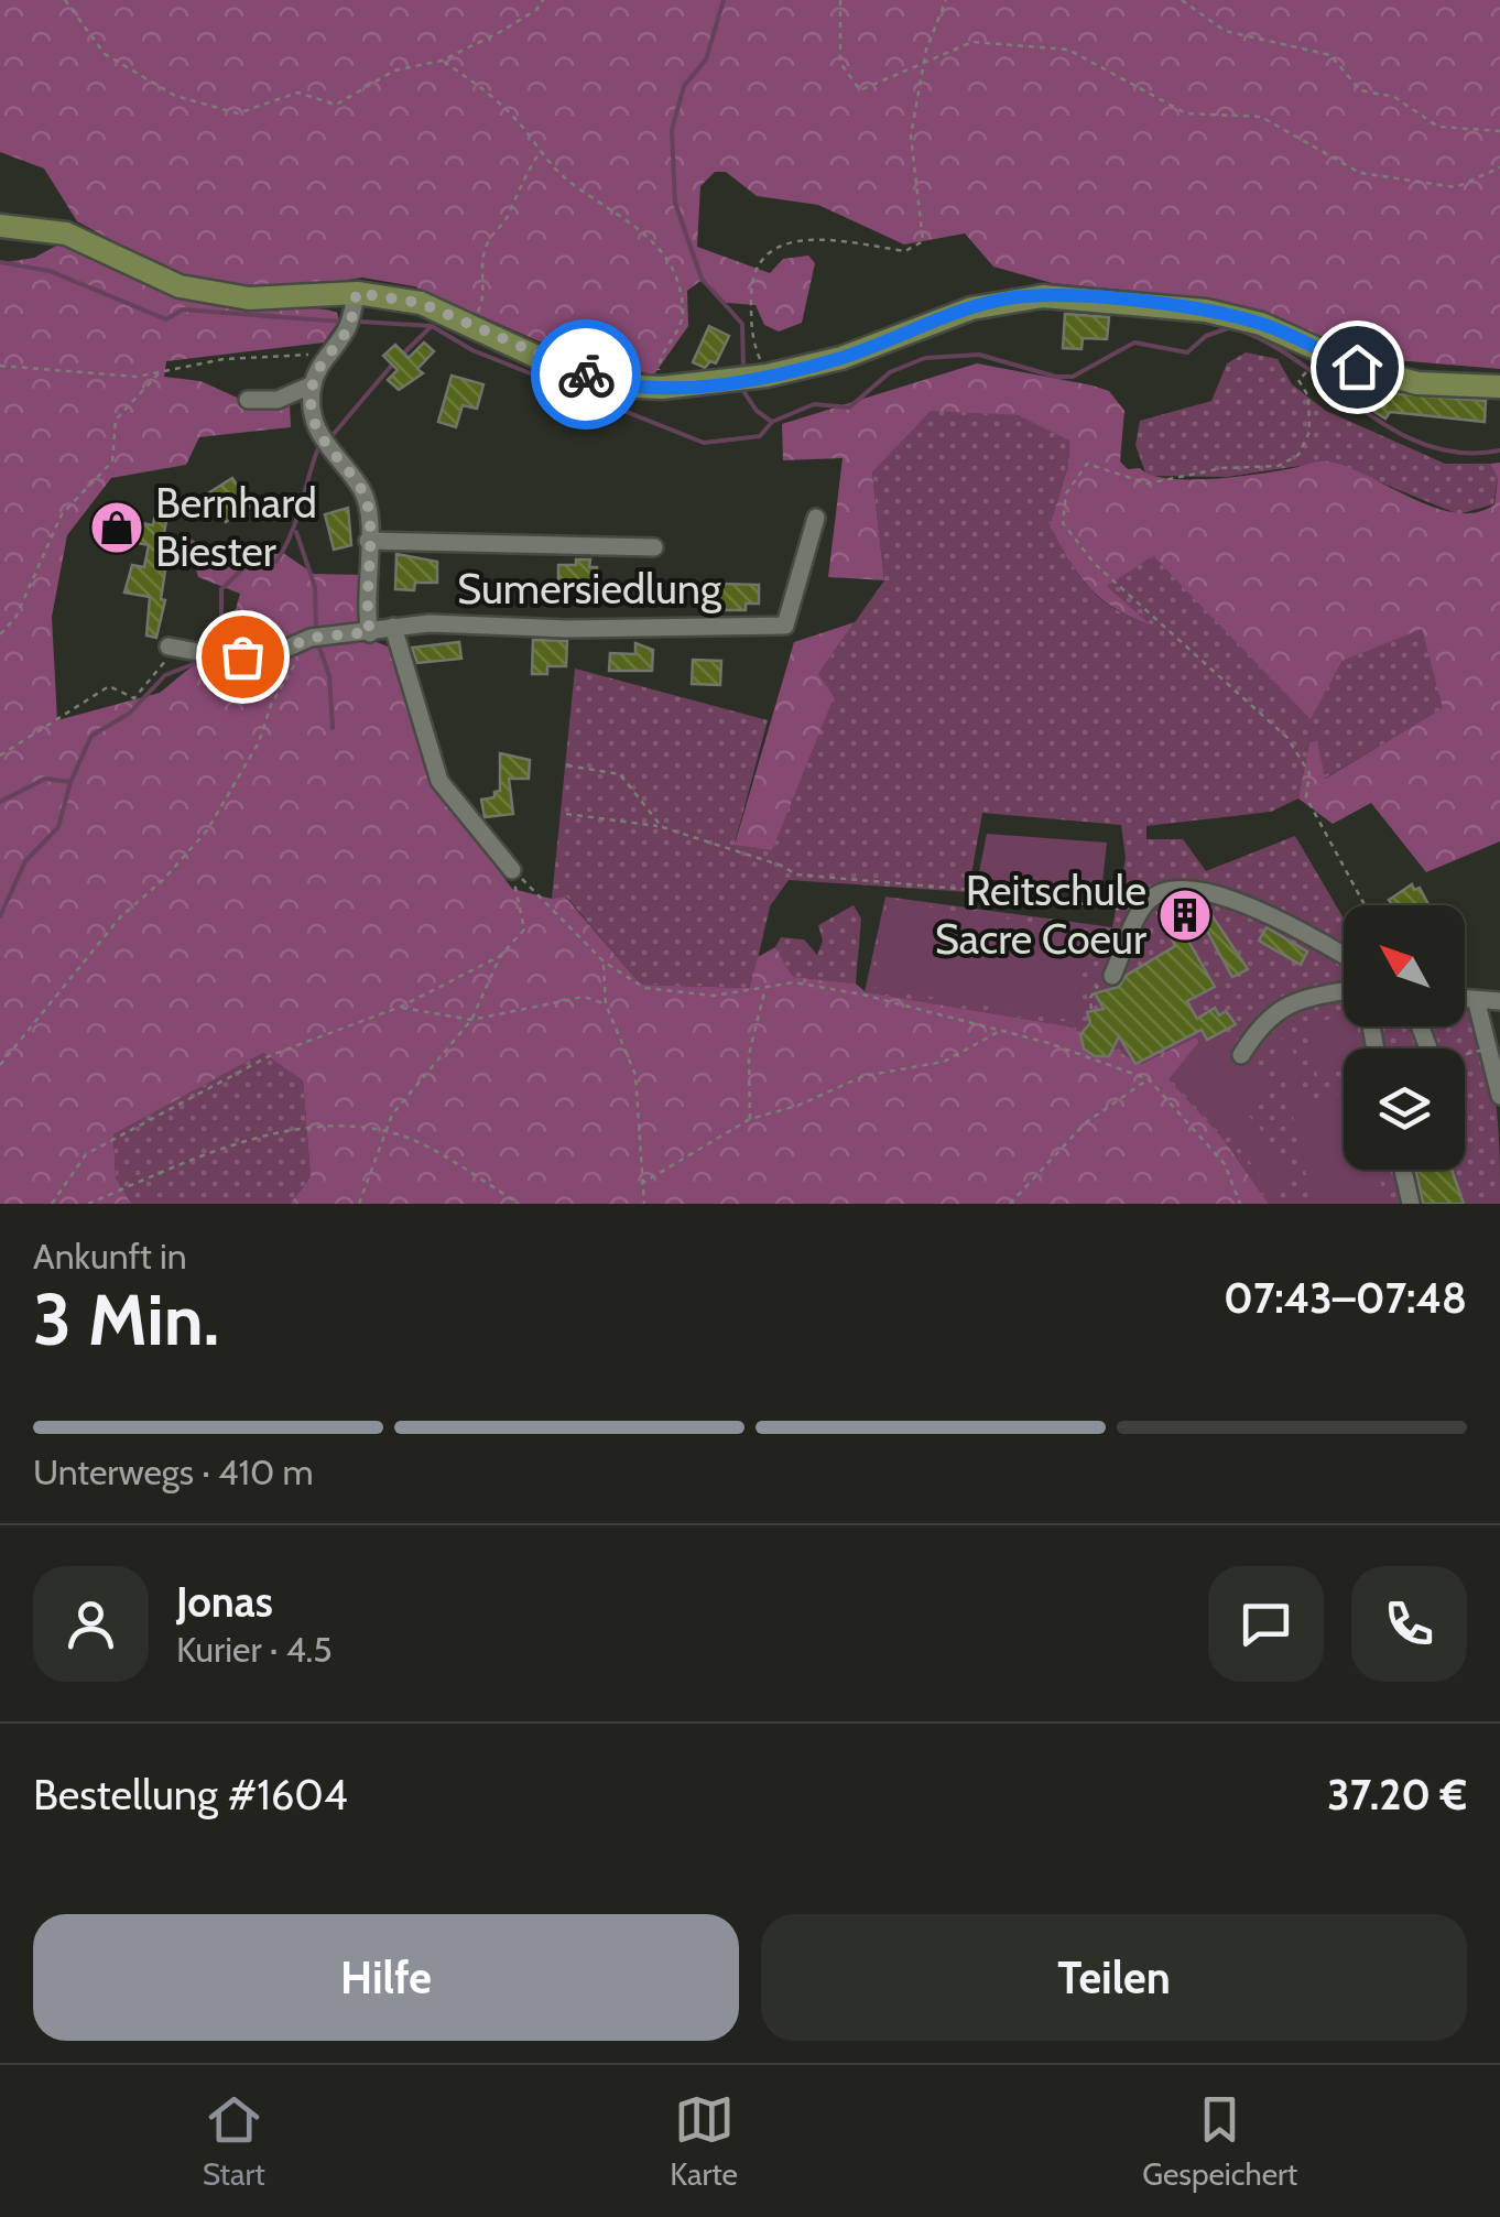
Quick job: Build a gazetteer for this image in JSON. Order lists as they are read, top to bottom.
{
  "streets": {
    "street": ["Sumersiedlung"]
  },
  "places": {
    "shop": ["Bernhard Biester"],
    "building": ["Reitschule Sacre Coeur"]
  },
  "north": "top left",
  "page": {
    "heading": ["3 Min.", "Ankunft in", "07:43–07:48"],
    "panel": [
      "Jonas",
      "Kurier · 4.5",
      "Bestellung #1604",
      "37.20 €"
    ],
    "bar": "Unterwegs · 410 m",
    "buttons": ["Hilfe", "Teilen"],
    "tabs": ["Start", "Karte", "Gespeichert"]
  }
}
